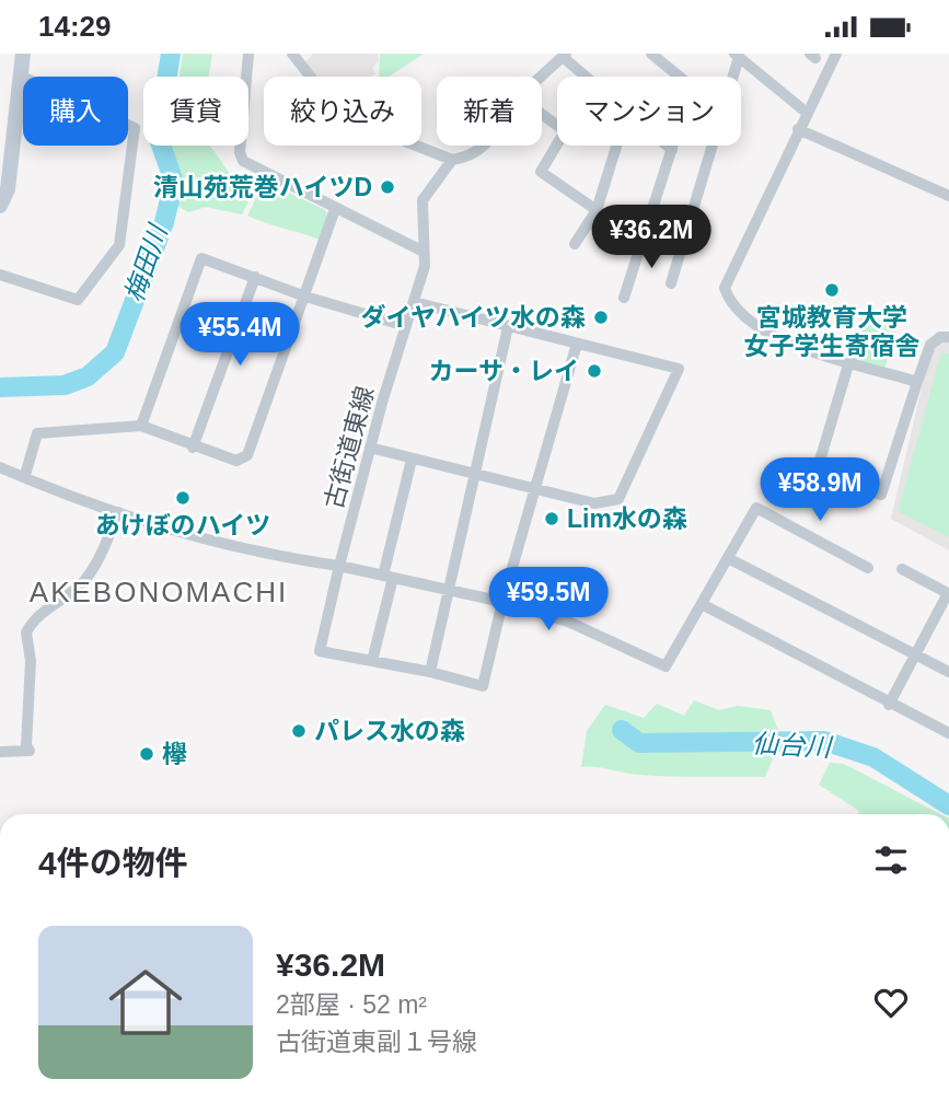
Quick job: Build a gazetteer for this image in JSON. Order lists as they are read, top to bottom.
{
  "streets": {
    "street": ["古街道東線"]
  },
  "districts": ["AKEBONOMACHI"],
  "water": ["梅田川", "仙台川"],
  "places": [
    "清山苑荒巻ハイツD",
    "宮城教育大学 女子学生寄宿舎",
    "ダイヤハイツ水の森",
    "カーサ・レイ",
    "あけぼのハイツ",
    "Lim水の森",
    "パレス水の森",
    "欅"
  ],
  "page": {
    "status": "14:29",
    "chip": [
      "購入",
      "賃貸",
      "絞り込み",
      "新着",
      "マンション"
    ],
    "price": [
      "¥36.2M",
      "¥55.4M",
      "¥58.9M",
      "¥59.5M"
    ],
    "heading": "4件の物件",
    "list": [
      {
        "name": "¥36.2M",
        "note": "2部屋 · 52 m² · 古街道東副１号線"
      }
    ]
  }
}
